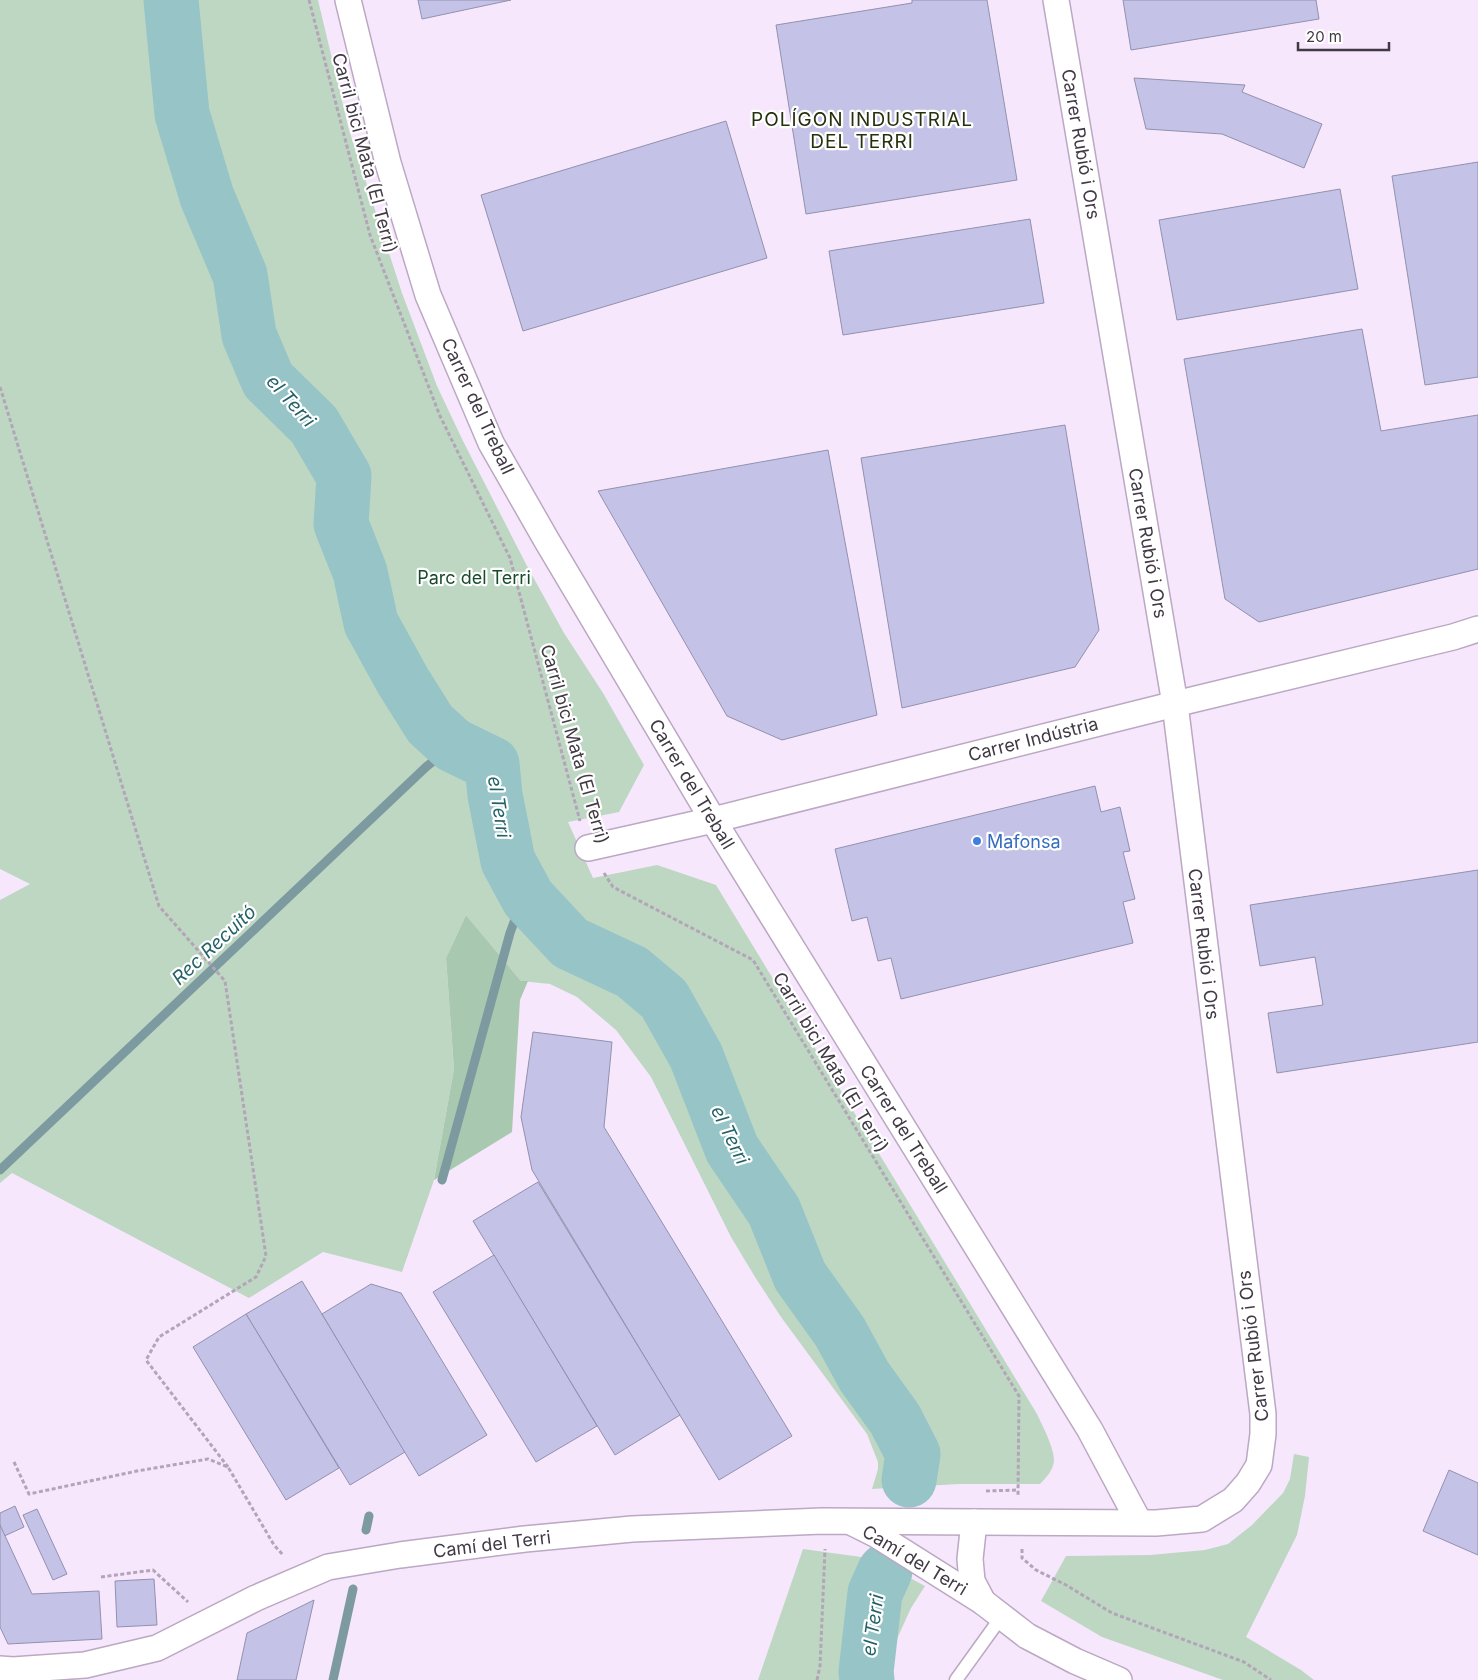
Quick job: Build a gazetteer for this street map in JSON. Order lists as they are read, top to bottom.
{
  "streets": {
    "street": [
      "Carrer Rubió i Ors",
      "Carrer del Treball",
      "Carrer Indústria",
      "Camí del Terri"
    ],
    "path": ["Carril bici Mata (El Terri)"]
  },
  "crossings": [
    ["Carrer Rubió i Ors", "Carril bici Mata (El Terri)"],
    ["Carrer Rubió i Ors", "Carrer del Treball"],
    ["Carrer Rubió i Ors", "Carrer Indústria"],
    ["Carrer Rubió i Ors", "Camí del Terri"],
    ["Carril bici Mata (El Terri)", "Carrer Indústria"],
    ["Carrer del Treball", "Carrer Indústria"]
  ],
  "districts": ["POLÍGON INDUSTRIAL DEL TERRI"],
  "water": ["el Terri", "Rec Recuitó"],
  "parks": ["Parc del Terri"],
  "places": ["Mafonsa"],
  "scale_bar": "20 m"
}
